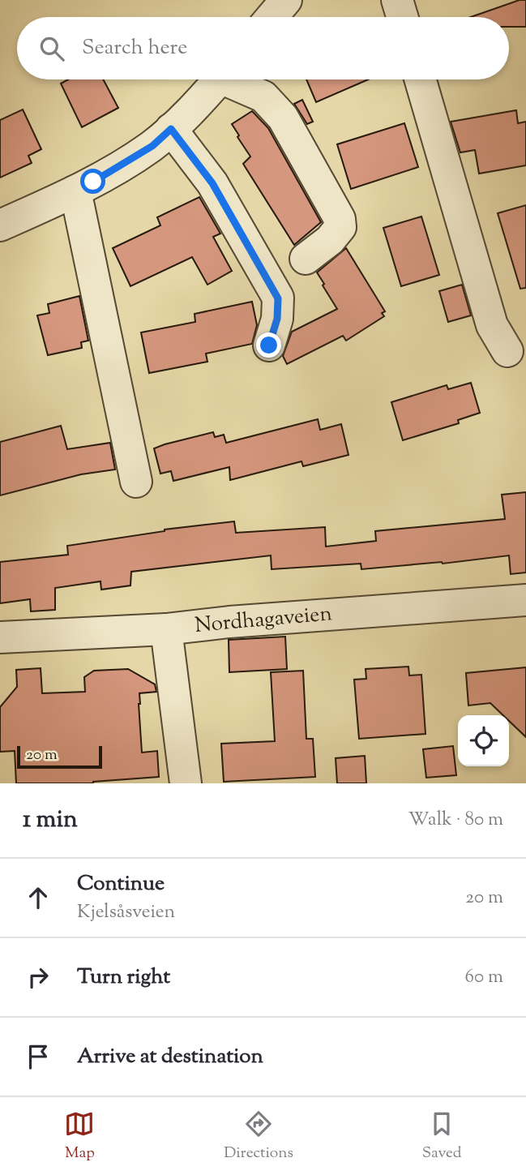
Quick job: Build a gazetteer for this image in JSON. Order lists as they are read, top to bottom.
{
  "streets": {
    "street": ["Nordhagaveien"]
  },
  "scale_bar": "20 m",
  "page": {
    "search": "Search here",
    "scale": "20 m",
    "heading": ["1 min", "Walk · 80 m"],
    "list": [
      ["Continue", "Kjelsåsveien", "20 m"],
      ["Turn right", "60 m"],
      "Arrive at destination"
    ],
    "nav": ["Map", "Directions", "Saved"]
  }
}
